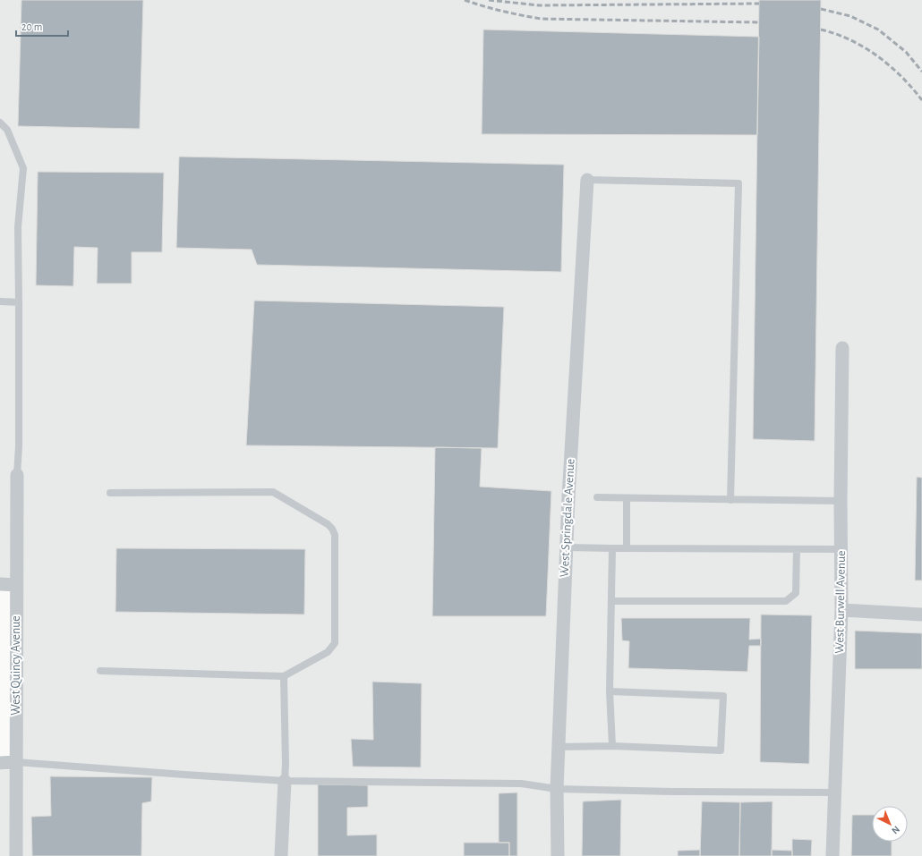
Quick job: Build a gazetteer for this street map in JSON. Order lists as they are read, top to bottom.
{
  "streets": {
    "street": ["West Springdale Avenue", "West Burwell Avenue", "West Quincy Avenue"]
  },
  "scale_bar": "20 m",
  "north": "bottom right"
}
